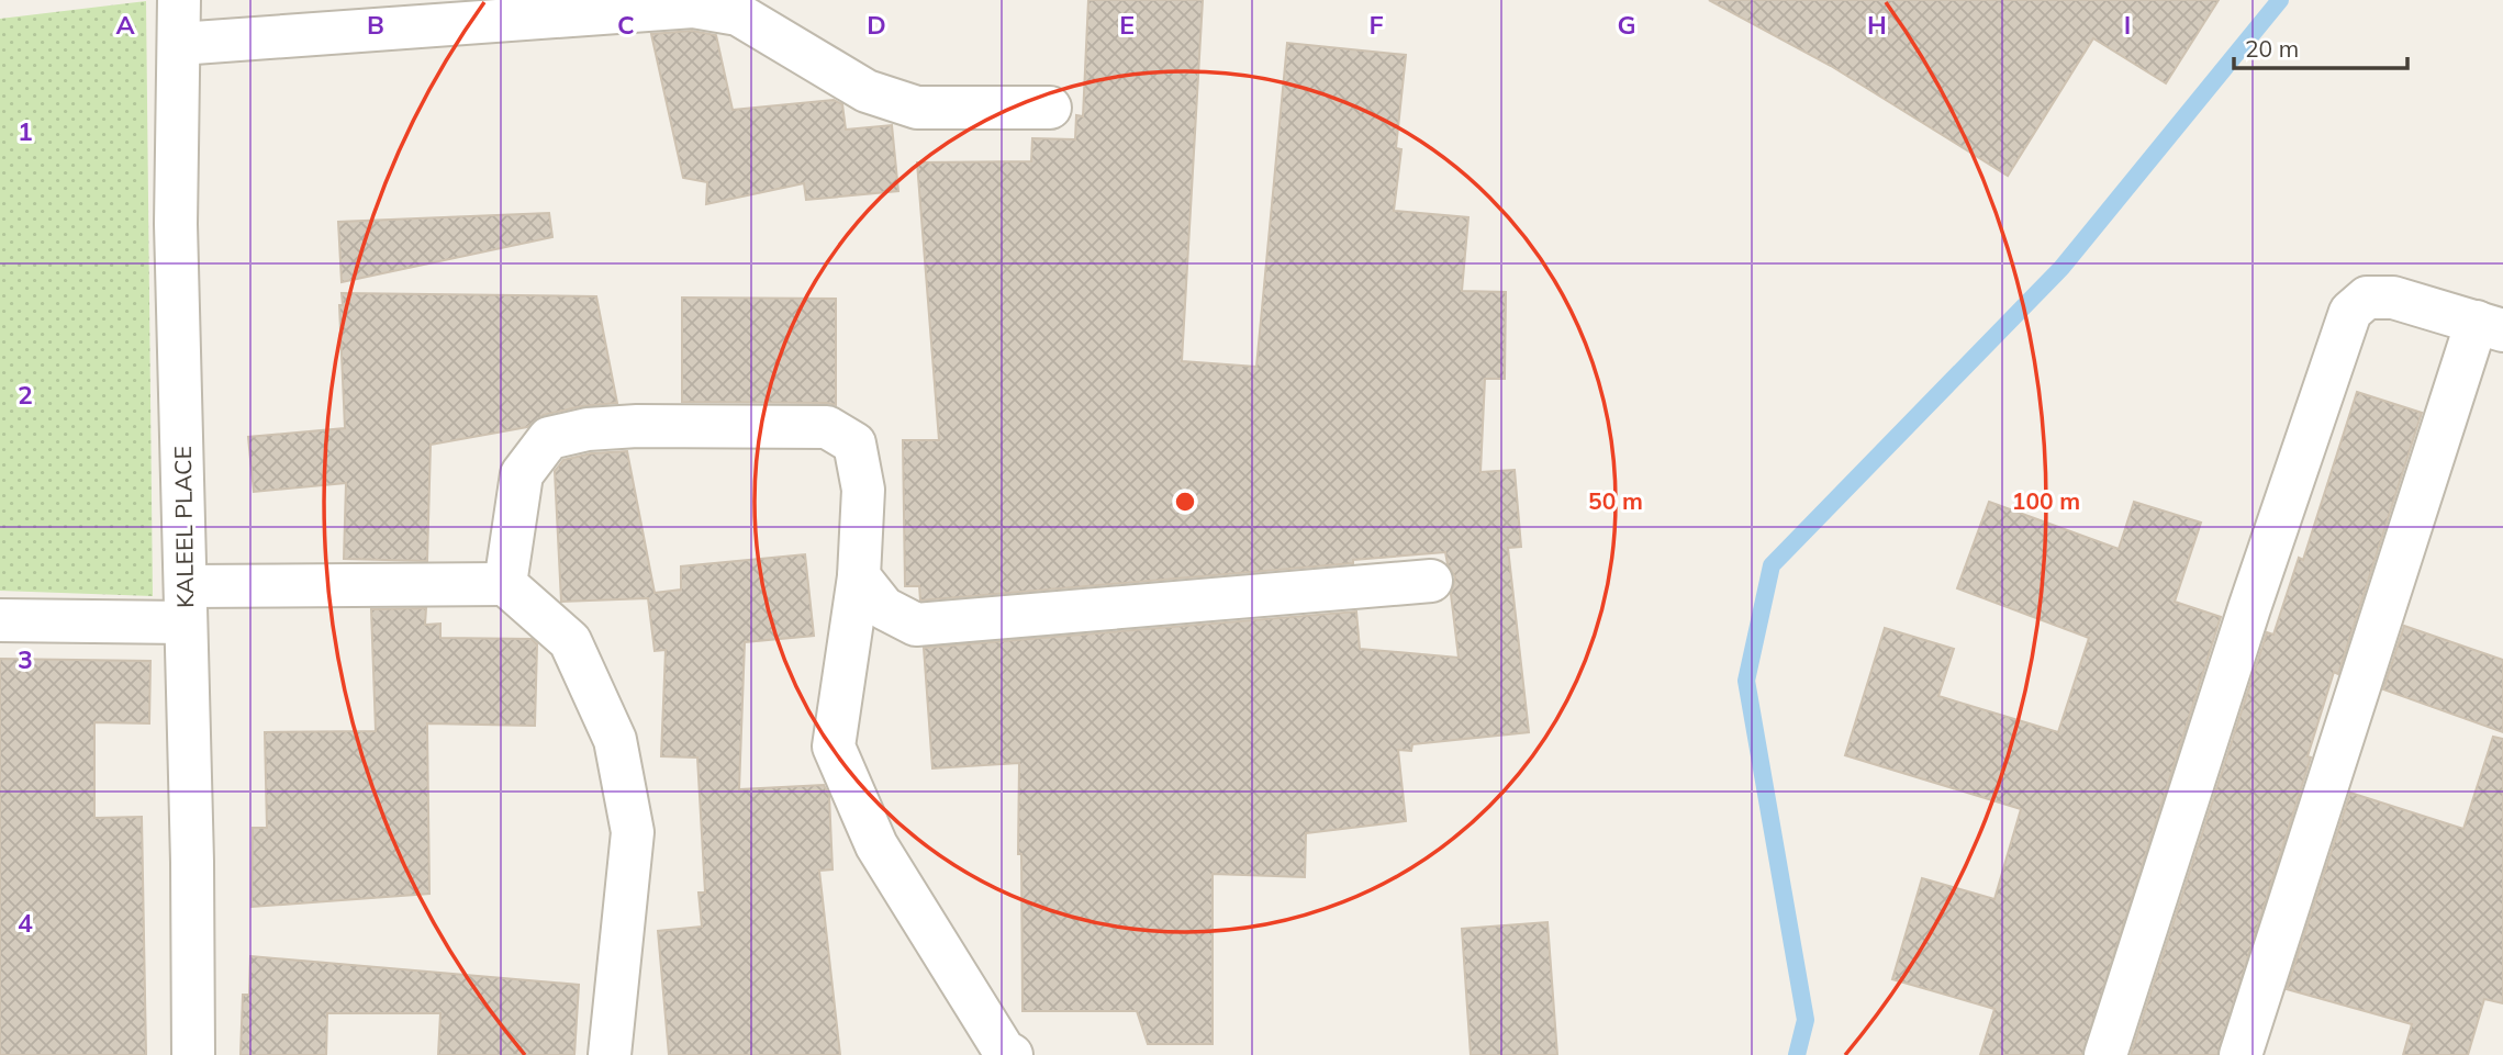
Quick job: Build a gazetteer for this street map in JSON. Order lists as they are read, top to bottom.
{
  "streets": {
    "street": ["KALEEL PLACE"]
  },
  "scale_bar": "20 m",
  "grid": {
    "columns": [
      "A",
      "B",
      "C",
      "D",
      "E",
      "F",
      "G",
      "H",
      "I"
    ],
    "rows": [
      "1",
      "2",
      "3",
      "4"
    ]
  },
  "rings": ["50 m", "100 m"]
}
